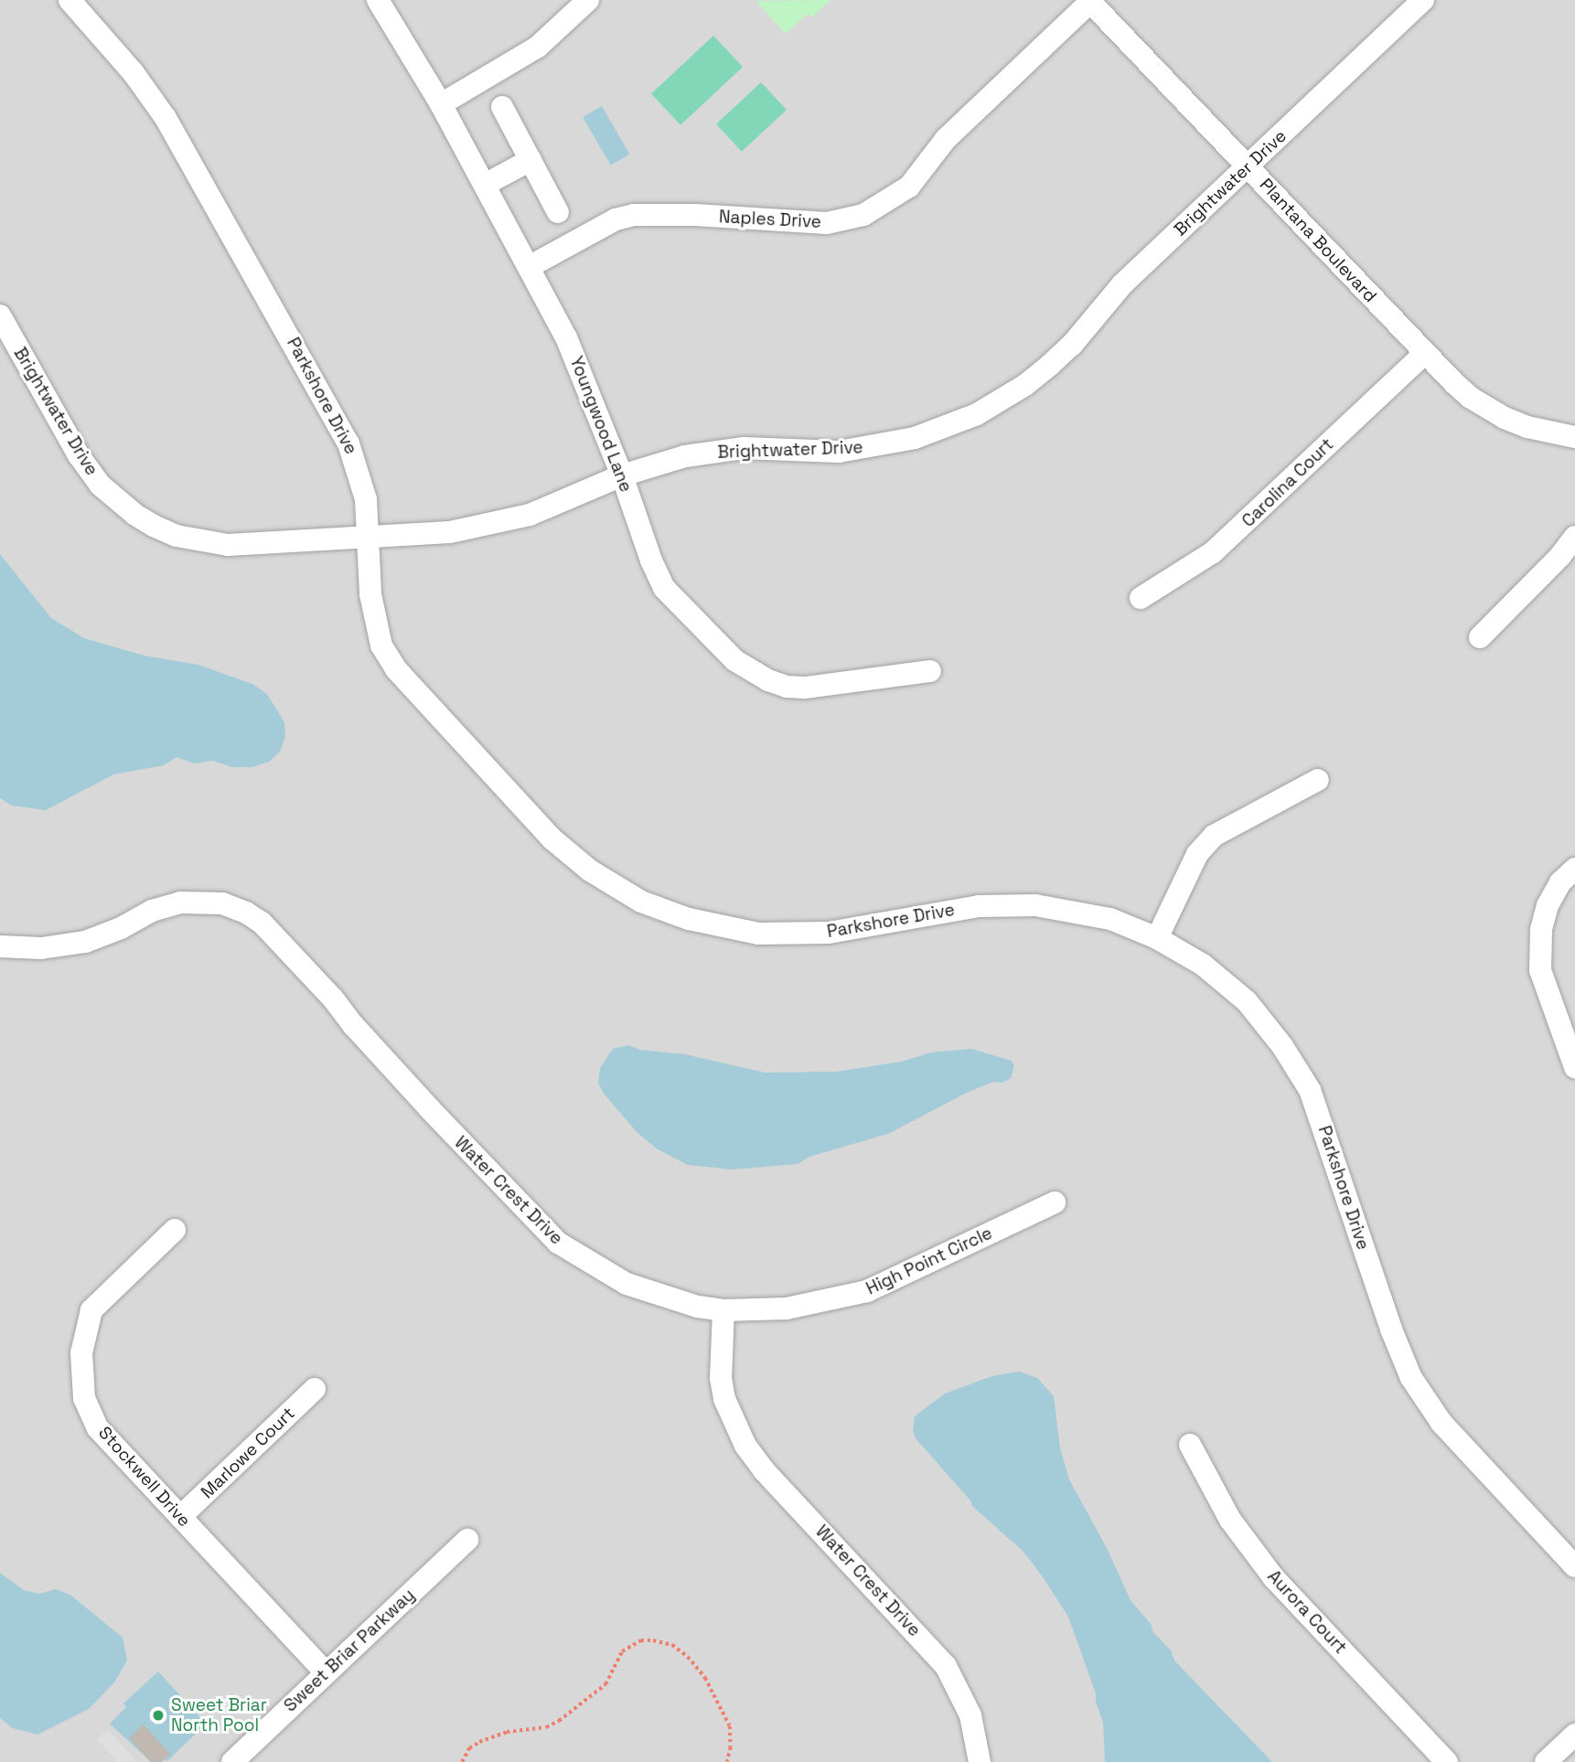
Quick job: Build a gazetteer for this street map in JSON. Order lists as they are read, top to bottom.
{
  "streets": {
    "street": [
      "Brightwater Drive",
      "Naples Drive",
      "Plantana Boulevard",
      "Parkshore Drive",
      "Youngwood Lane",
      "Carolina Court",
      "Water Crest Drive",
      "High Point Circle",
      "Marlowe Court",
      "Stockwell Drive",
      "Aurora Court",
      "Sweet Briar Parkway"
    ]
  },
  "crossings": [
    ["Brightwater Drive", "Plantana Boulevard"],
    ["Brightwater Drive", "Parkshore Drive"],
    ["Brightwater Drive", "Youngwood Lane"],
    ["Naples Drive", "Plantana Boulevard"],
    ["Naples Drive", "Youngwood Lane"],
    ["Plantana Boulevard", "Carolina Court"],
    ["Water Crest Drive", "High Point Circle"],
    ["Marlowe Court", "Stockwell Drive"],
    ["Stockwell Drive", "Sweet Briar Parkway"]
  ],
  "places": ["Sweet Briar North Pool"]
}
